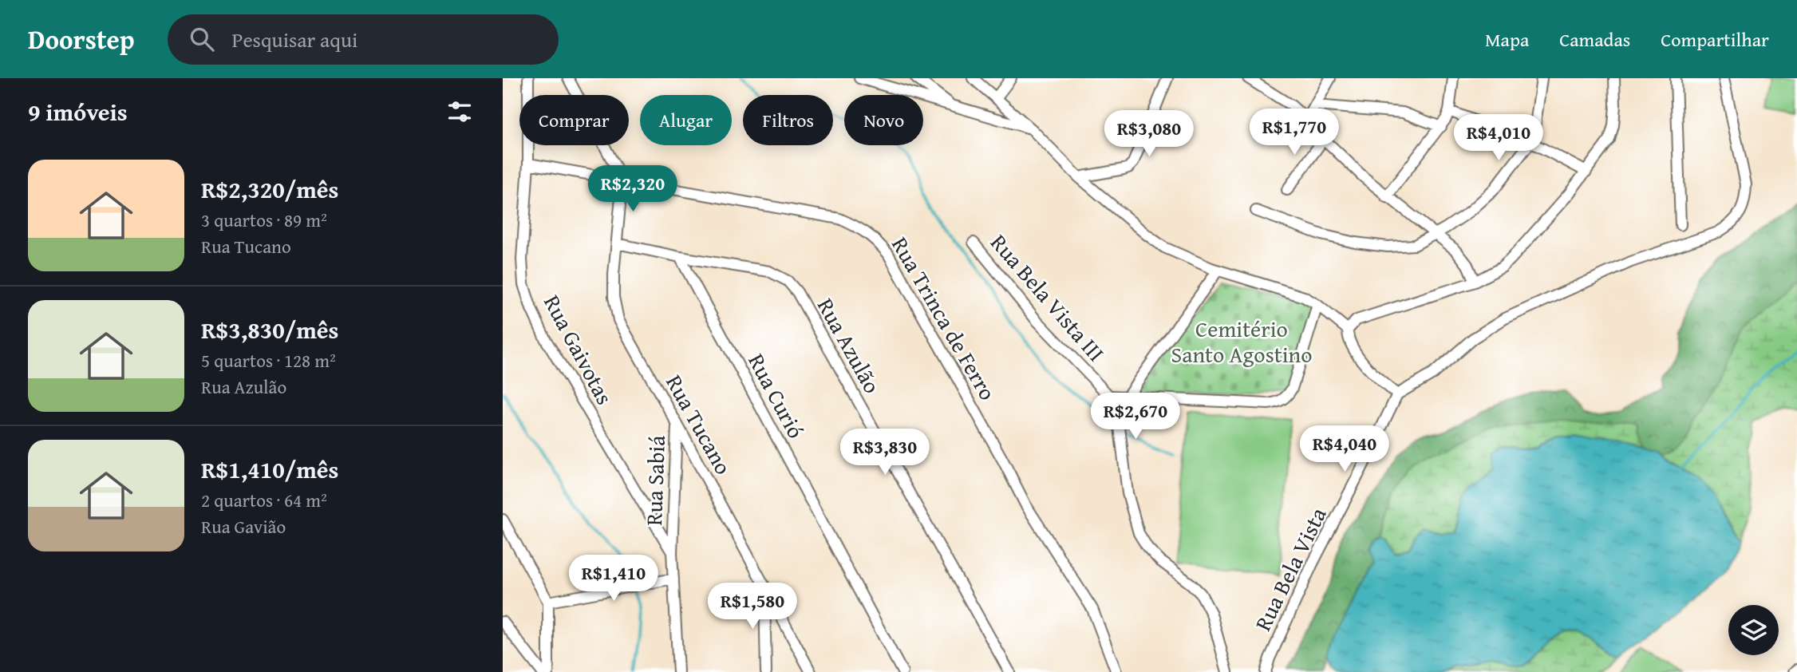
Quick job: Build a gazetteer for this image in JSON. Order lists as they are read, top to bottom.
{
  "streets": {
    "street": [
      "Rua Bela Vista III",
      "Rua Trinca de Ferro",
      "Rua Azulão",
      "Rua Gaivotas",
      "Rua Curió",
      "Rua Tucano",
      "Rua Sabiá",
      "Rua Bela Vista"
    ]
  },
  "crossings": [
    ["Rua Trinca de Ferro", "Rua Gaivotas"],
    ["Rua Trinca de Ferro", "Rua Tucano"],
    ["Rua Azulão", "Rua Curió"],
    ["Rua Azulão", "Rua Tucano"],
    ["Rua Gaivotas", "Rua Sabiá"],
    ["Rua Tucano", "Rua Sabiá"]
  ],
  "parks": ["Cemitério Santo Agostino"],
  "page": {
    "header": "Doorstep",
    "search": "Pesquisar aqui",
    "nav": ["Mapa", "Camadas", "Compartilhar"],
    "heading": "9 imóveis",
    "chip": [
      "Comprar",
      "Alugar",
      "Filtros",
      "Novo"
    ],
    "price": [
      "R$1,770",
      "R$3,080",
      "R$4,010",
      "R$2,320",
      "R$2,670",
      "R$4,040",
      "R$3,830",
      "R$1,410",
      "R$1,580"
    ],
    "list": [
      {
        "name": "R$2,320/mês",
        "note": "3 quartos · 89 m² · Rua Tucano"
      },
      {
        "name": "R$3,830/mês",
        "note": "5 quartos · 128 m² · Rua Azulão"
      },
      {
        "name": "R$1,410/mês",
        "note": "2 quartos · 64 m² · Rua Gavião"
      }
    ]
  }
}
